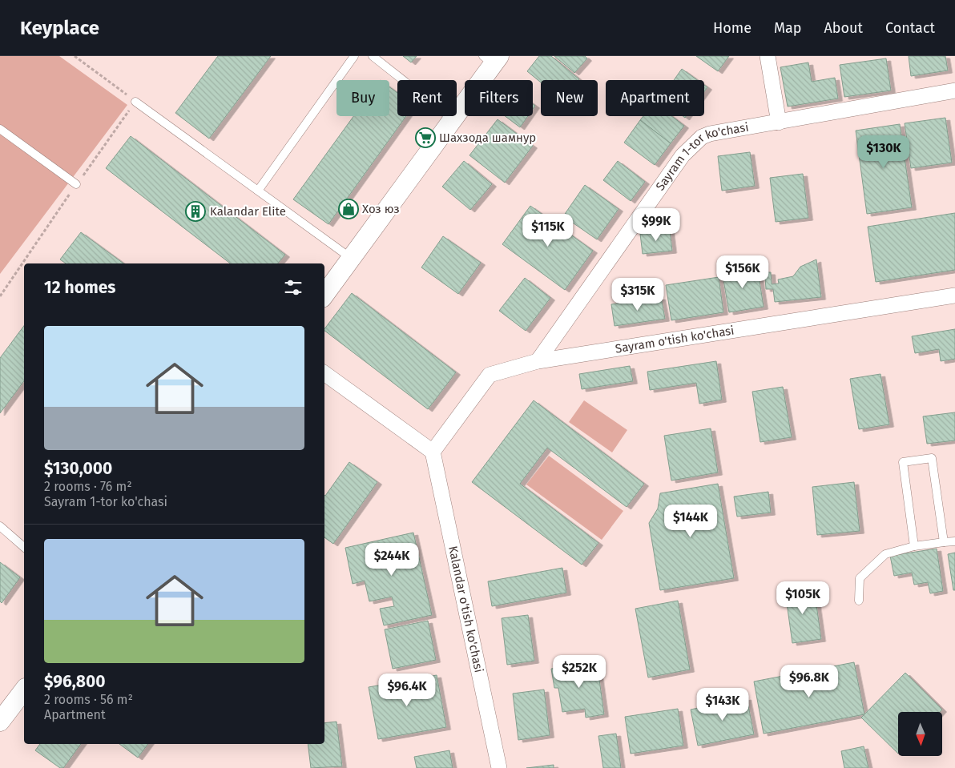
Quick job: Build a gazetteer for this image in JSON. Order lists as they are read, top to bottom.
{
  "streets": {
    "street": ["Sayram 1-tor ko'chasi", "Sayram o'tish ko'chasi", "Kalandar o'tish ko'chasi"]
  },
  "crossings": [
    ["Sayram 1-tor ko'chasi", "Sayram o'tish ko'chasi"],
    ["Sayram o'tish ko'chasi", "Kalandar o'tish ko'chasi"]
  ],
  "places": {
    "supermarket": ["Шахзода шамнур"],
    "shop": ["Хоз юз"],
    "building": ["Kalandar Elite"]
  },
  "north": "bottom",
  "page": {
    "header": "Keyplace",
    "nav": [
      "Home",
      "Map",
      "About",
      "Contact"
    ],
    "chip": [
      "Buy",
      "Rent",
      "Filters",
      "New",
      "Apartment"
    ],
    "price": [
      "$130K",
      "$99K",
      "$115K",
      "$156K",
      "$315K",
      "$144K",
      "$244K",
      "$105K",
      "$252K",
      "$96.8K",
      "$96.4K",
      "$143K"
    ],
    "heading": "12 homes",
    "list": [
      {
        "name": "$130,000",
        "note": "2 rooms · 76 m² · Sayram 1-tor ko'chasi"
      },
      {
        "name": "$96,800",
        "note": "2 rooms · 56 m² · Apartment"
      }
    ]
  }
}
